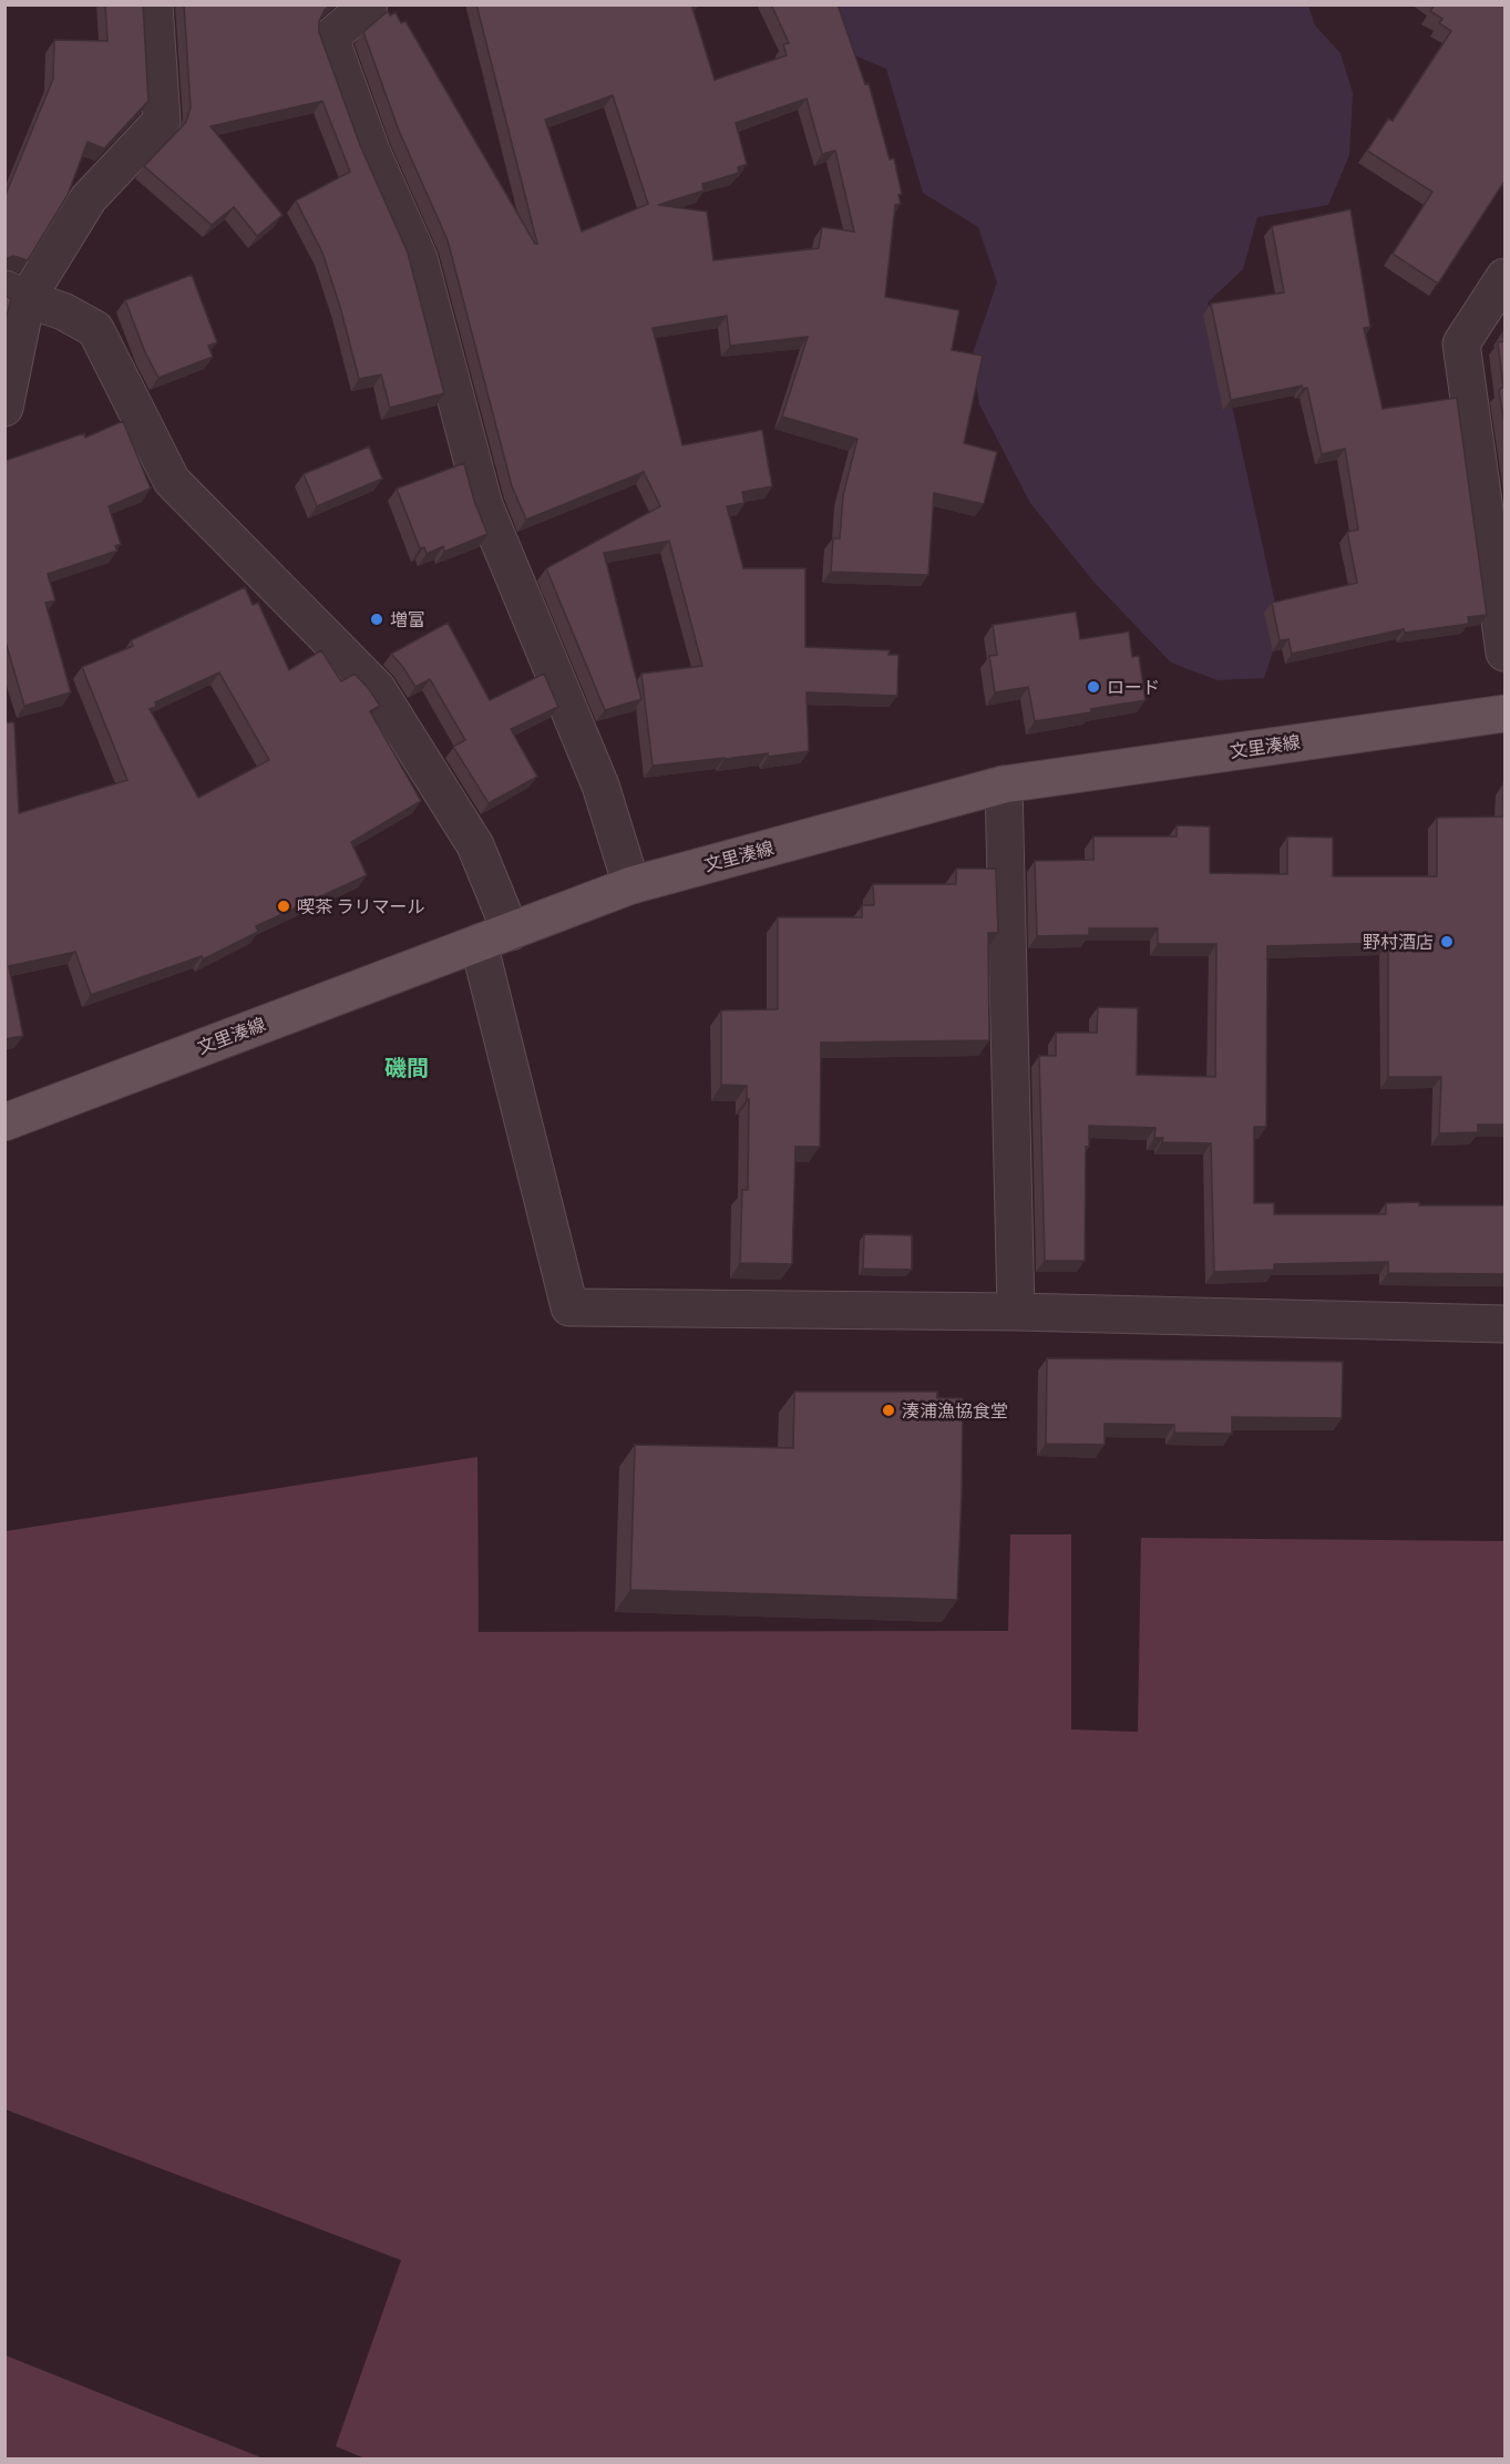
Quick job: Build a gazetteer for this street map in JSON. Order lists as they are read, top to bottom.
{
  "streets": {
    "main road": ["文里湊線"]
  },
  "districts": ["磯間"],
  "places": [
    "増富",
    "ロード",
    "喫茶 ラリマール",
    "野村酒店",
    "湊浦漁協食堂"
  ]
}
